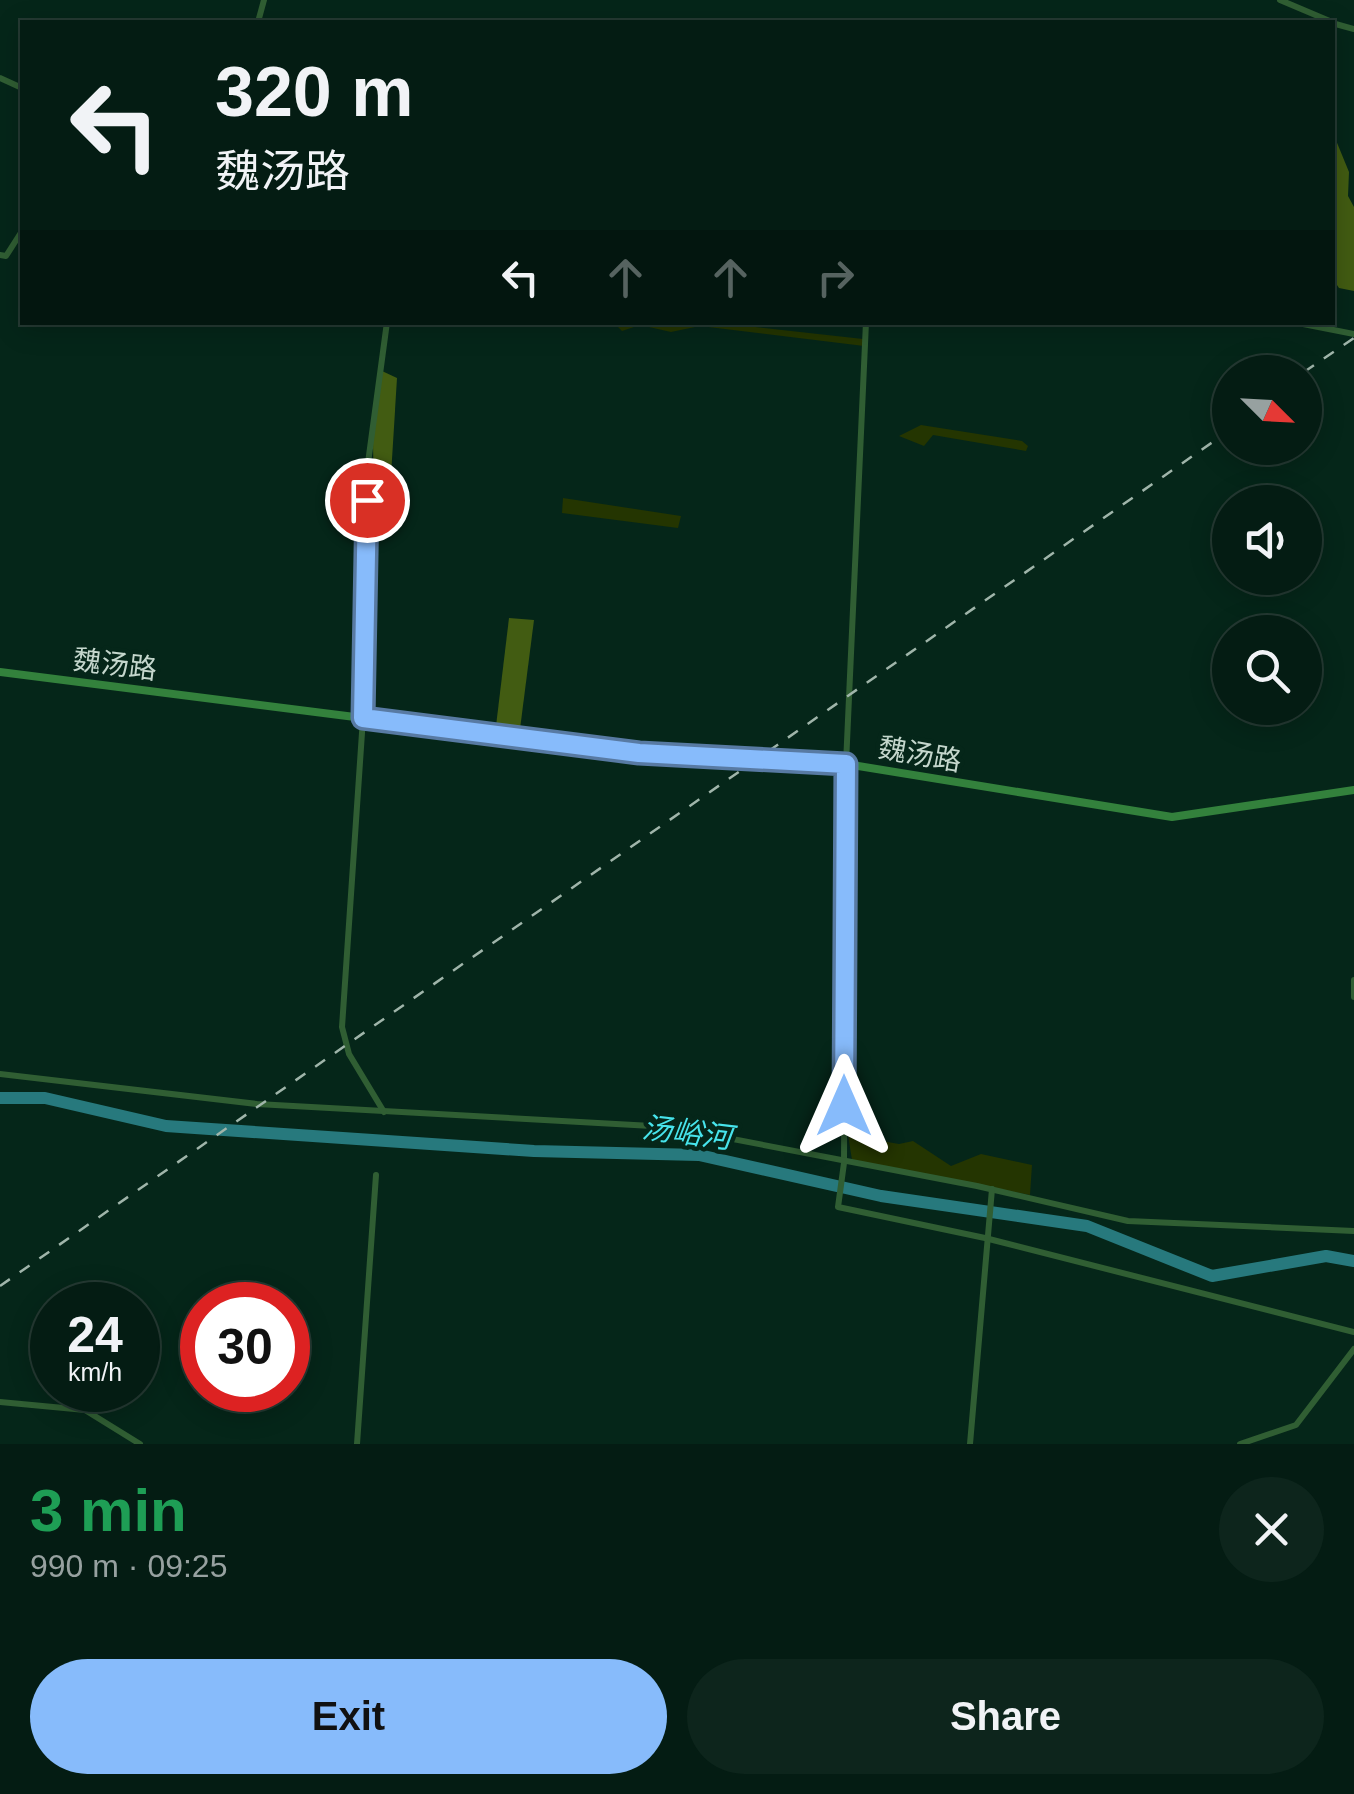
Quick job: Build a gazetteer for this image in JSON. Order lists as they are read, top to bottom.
{
  "streets": {
    "street": ["魏汤路"]
  },
  "water": ["汤峪河"],
  "north": "bottom right",
  "page": {
    "turn": ["320 m", "魏汤路"],
    "speed": "24 km/h",
    "limit": "30",
    "heading": ["3 min", "990 m · 09:25"],
    "buttons": ["Exit", "Share"]
  }
}
